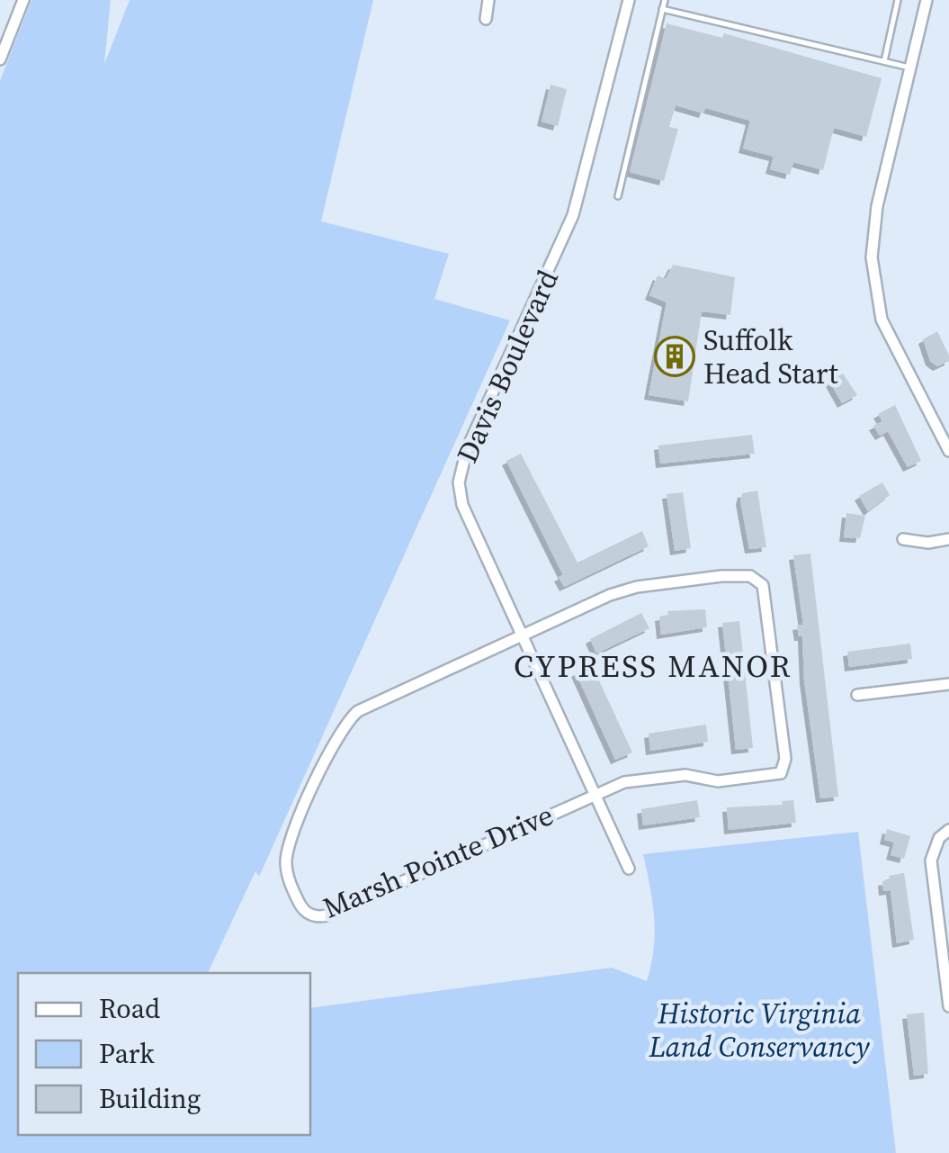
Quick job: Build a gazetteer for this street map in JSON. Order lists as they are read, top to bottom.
{
  "streets": {
    "street": ["Davis Boulevard", "Marsh Pointe Drive"]
  },
  "crossings": [
    ["Davis Boulevard", "Marsh Pointe Drive"]
  ],
  "districts": ["CYPRESS MANOR"],
  "parks": ["Historic Virginia Land Conservancy"],
  "places": {
    "building": ["Suffolk Head Start"]
  },
  "legend": ["Road", "Park", "Building"]
}
